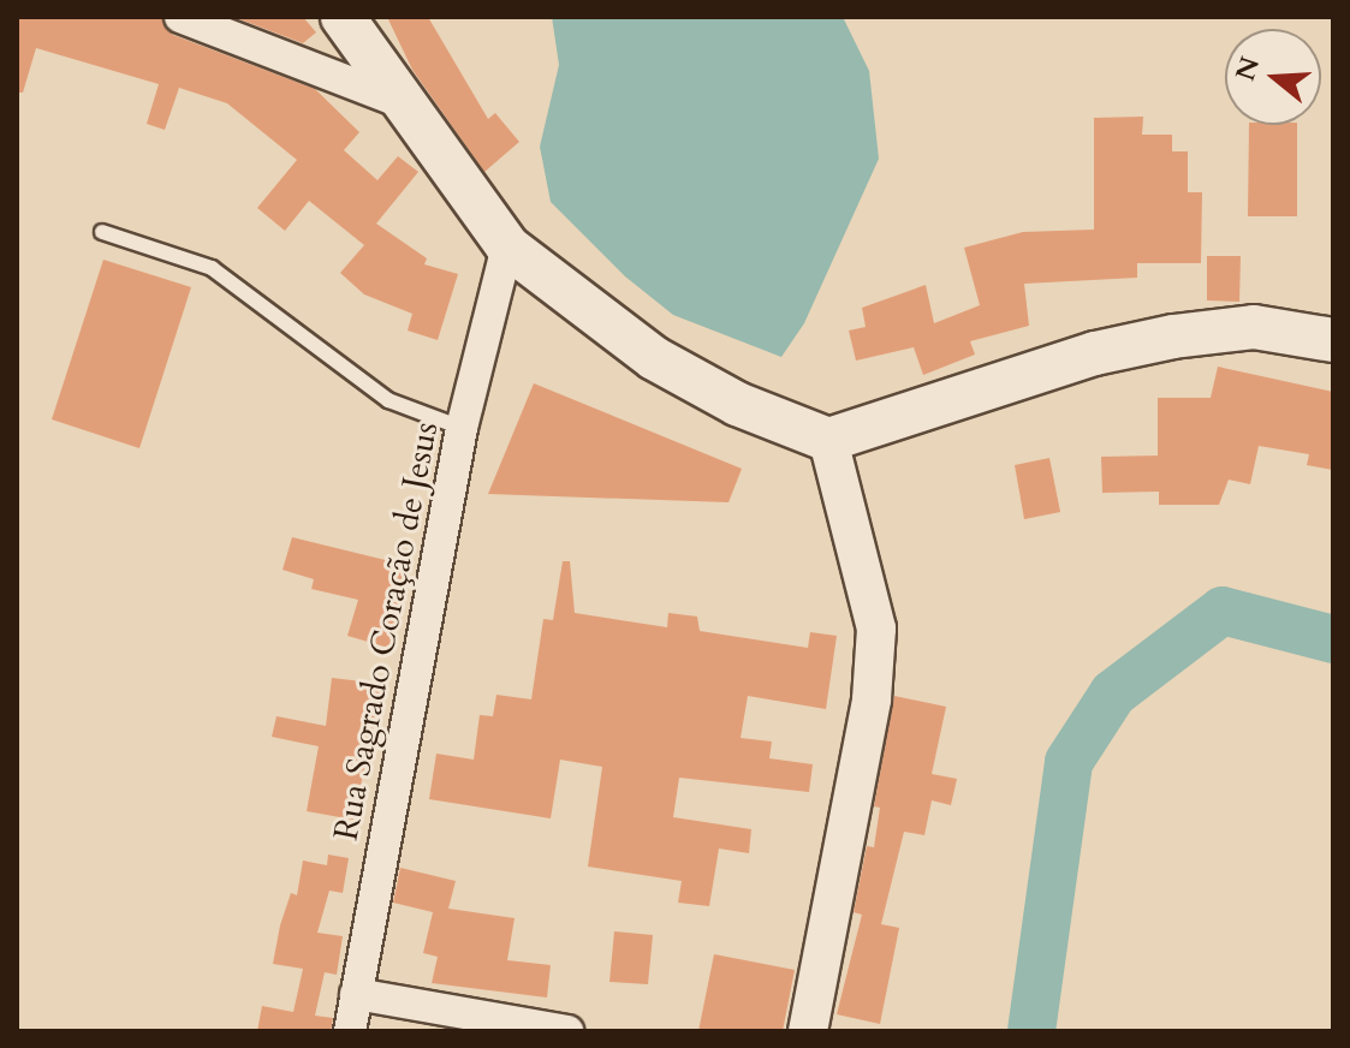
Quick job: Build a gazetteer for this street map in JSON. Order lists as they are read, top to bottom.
{
  "streets": {
    "street": ["Rua Sagrado Coração de Jesus"]
  },
  "north": "left"
}
